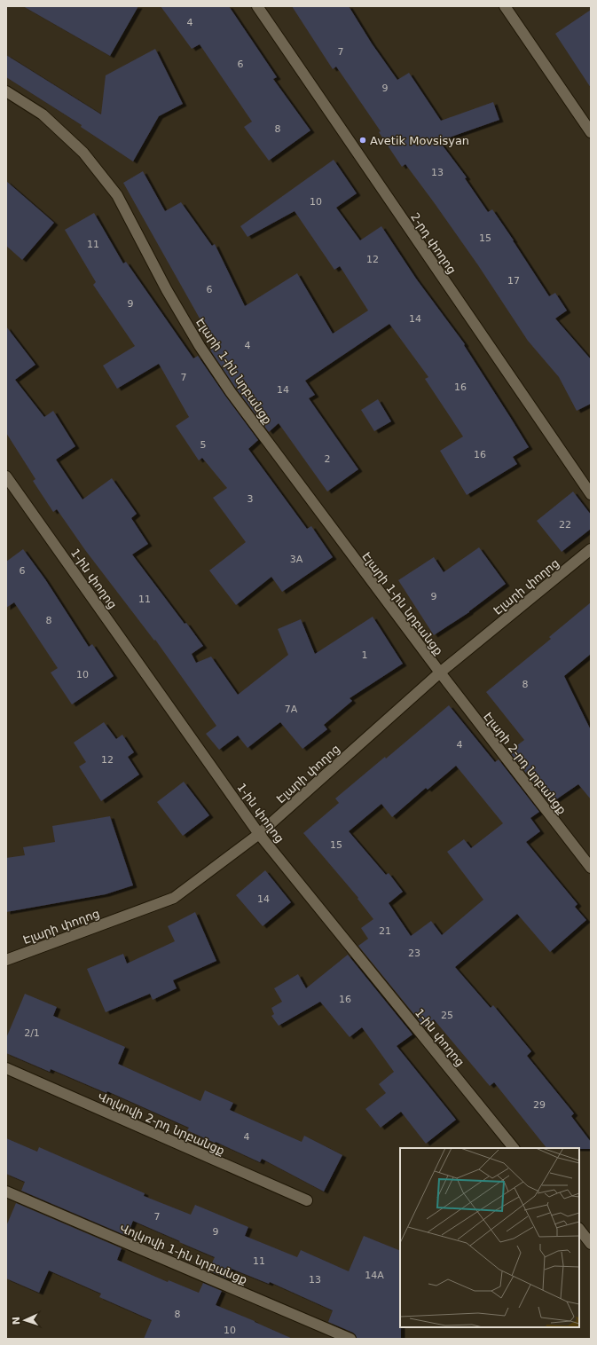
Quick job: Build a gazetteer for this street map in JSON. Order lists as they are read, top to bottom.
{
  "streets": {
    "street": [
      "2-րդ փողոց",
      "Էլարի 1-ին նրբանցք",
      "1-ին փողոց",
      "Էլարի փողոց",
      "Էլարի 2-րդ նրբանցք",
      "Վոլկովի 2-րդ նրբանցք",
      "Վոլկովի 1-ին նրբանցք"
    ]
  },
  "crossings": [
    ["Էլարի 1-ին նրբանցք", "Էլարի փողոց"],
    ["Էլարի 1-ին նրբանցք", "Էլարի 2-րդ նրբանցք"],
    ["1-ին փողոց", "Էլարի փողոց"],
    ["Էլարի փողոց", "Էլարի 2-րդ նրբանցք"]
  ],
  "places": ["Avetik Movsisyan"],
  "house_numbers": [
    "4",
    "7",
    "6",
    "9",
    "8",
    "13",
    "10",
    "15",
    "11",
    "12",
    "17",
    "6",
    "9",
    "14",
    "4",
    "7",
    "16",
    "14",
    "5",
    "16",
    "2",
    "3",
    "22",
    "3A",
    "6",
    "9",
    "11",
    "8",
    "1",
    "10",
    "8",
    "7A",
    "4",
    "12",
    "15",
    "14",
    "21",
    "23",
    "16",
    "25",
    "2/1",
    "29",
    "4",
    "7",
    "9",
    "11",
    "14А",
    "13",
    "8",
    "10"
  ],
  "north": "left"
}
